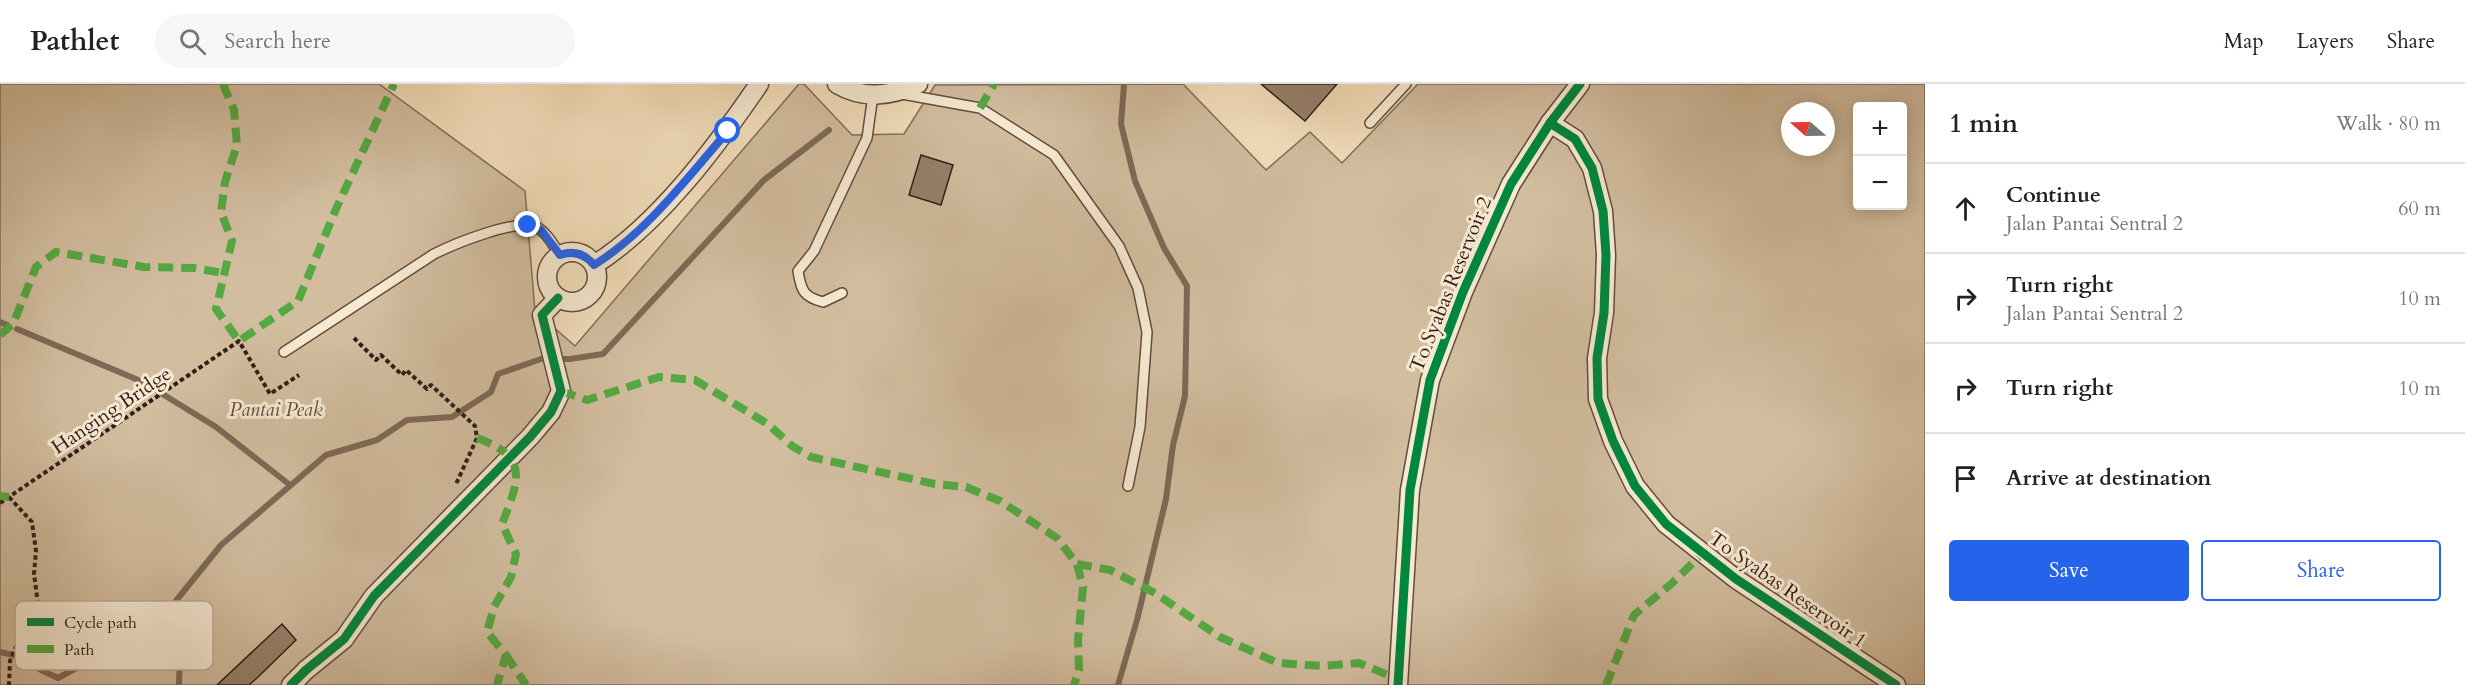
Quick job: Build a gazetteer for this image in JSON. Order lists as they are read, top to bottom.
{
  "streets": {
    "street": ["To Syabas Reservoir 2", "To Syabas Reservoir 1"],
    "path": ["Hanging Bridge"]
  },
  "crossings": [
    ["To Syabas Reservoir 2", "To Syabas Reservoir 1"]
  ],
  "parks": ["Pantai Peak"],
  "legend": ["Cycle path", "Path"],
  "north": "left",
  "page": {
    "header": "Pathlet",
    "search": "Search here",
    "nav": ["Map", "Layers", "Share"],
    "heading": ["1 min", "Walk · 80 m"],
    "map_buttons": ["+", "−"],
    "list": [
      ["Continue", "Jalan Pantai Sentral 2", "60 m"],
      ["Turn right", "Jalan Pantai Sentral 2", "10 m"],
      ["Turn right", "10 m"],
      "Arrive at destination"
    ],
    "buttons": ["Save", "Share"]
  }
}
